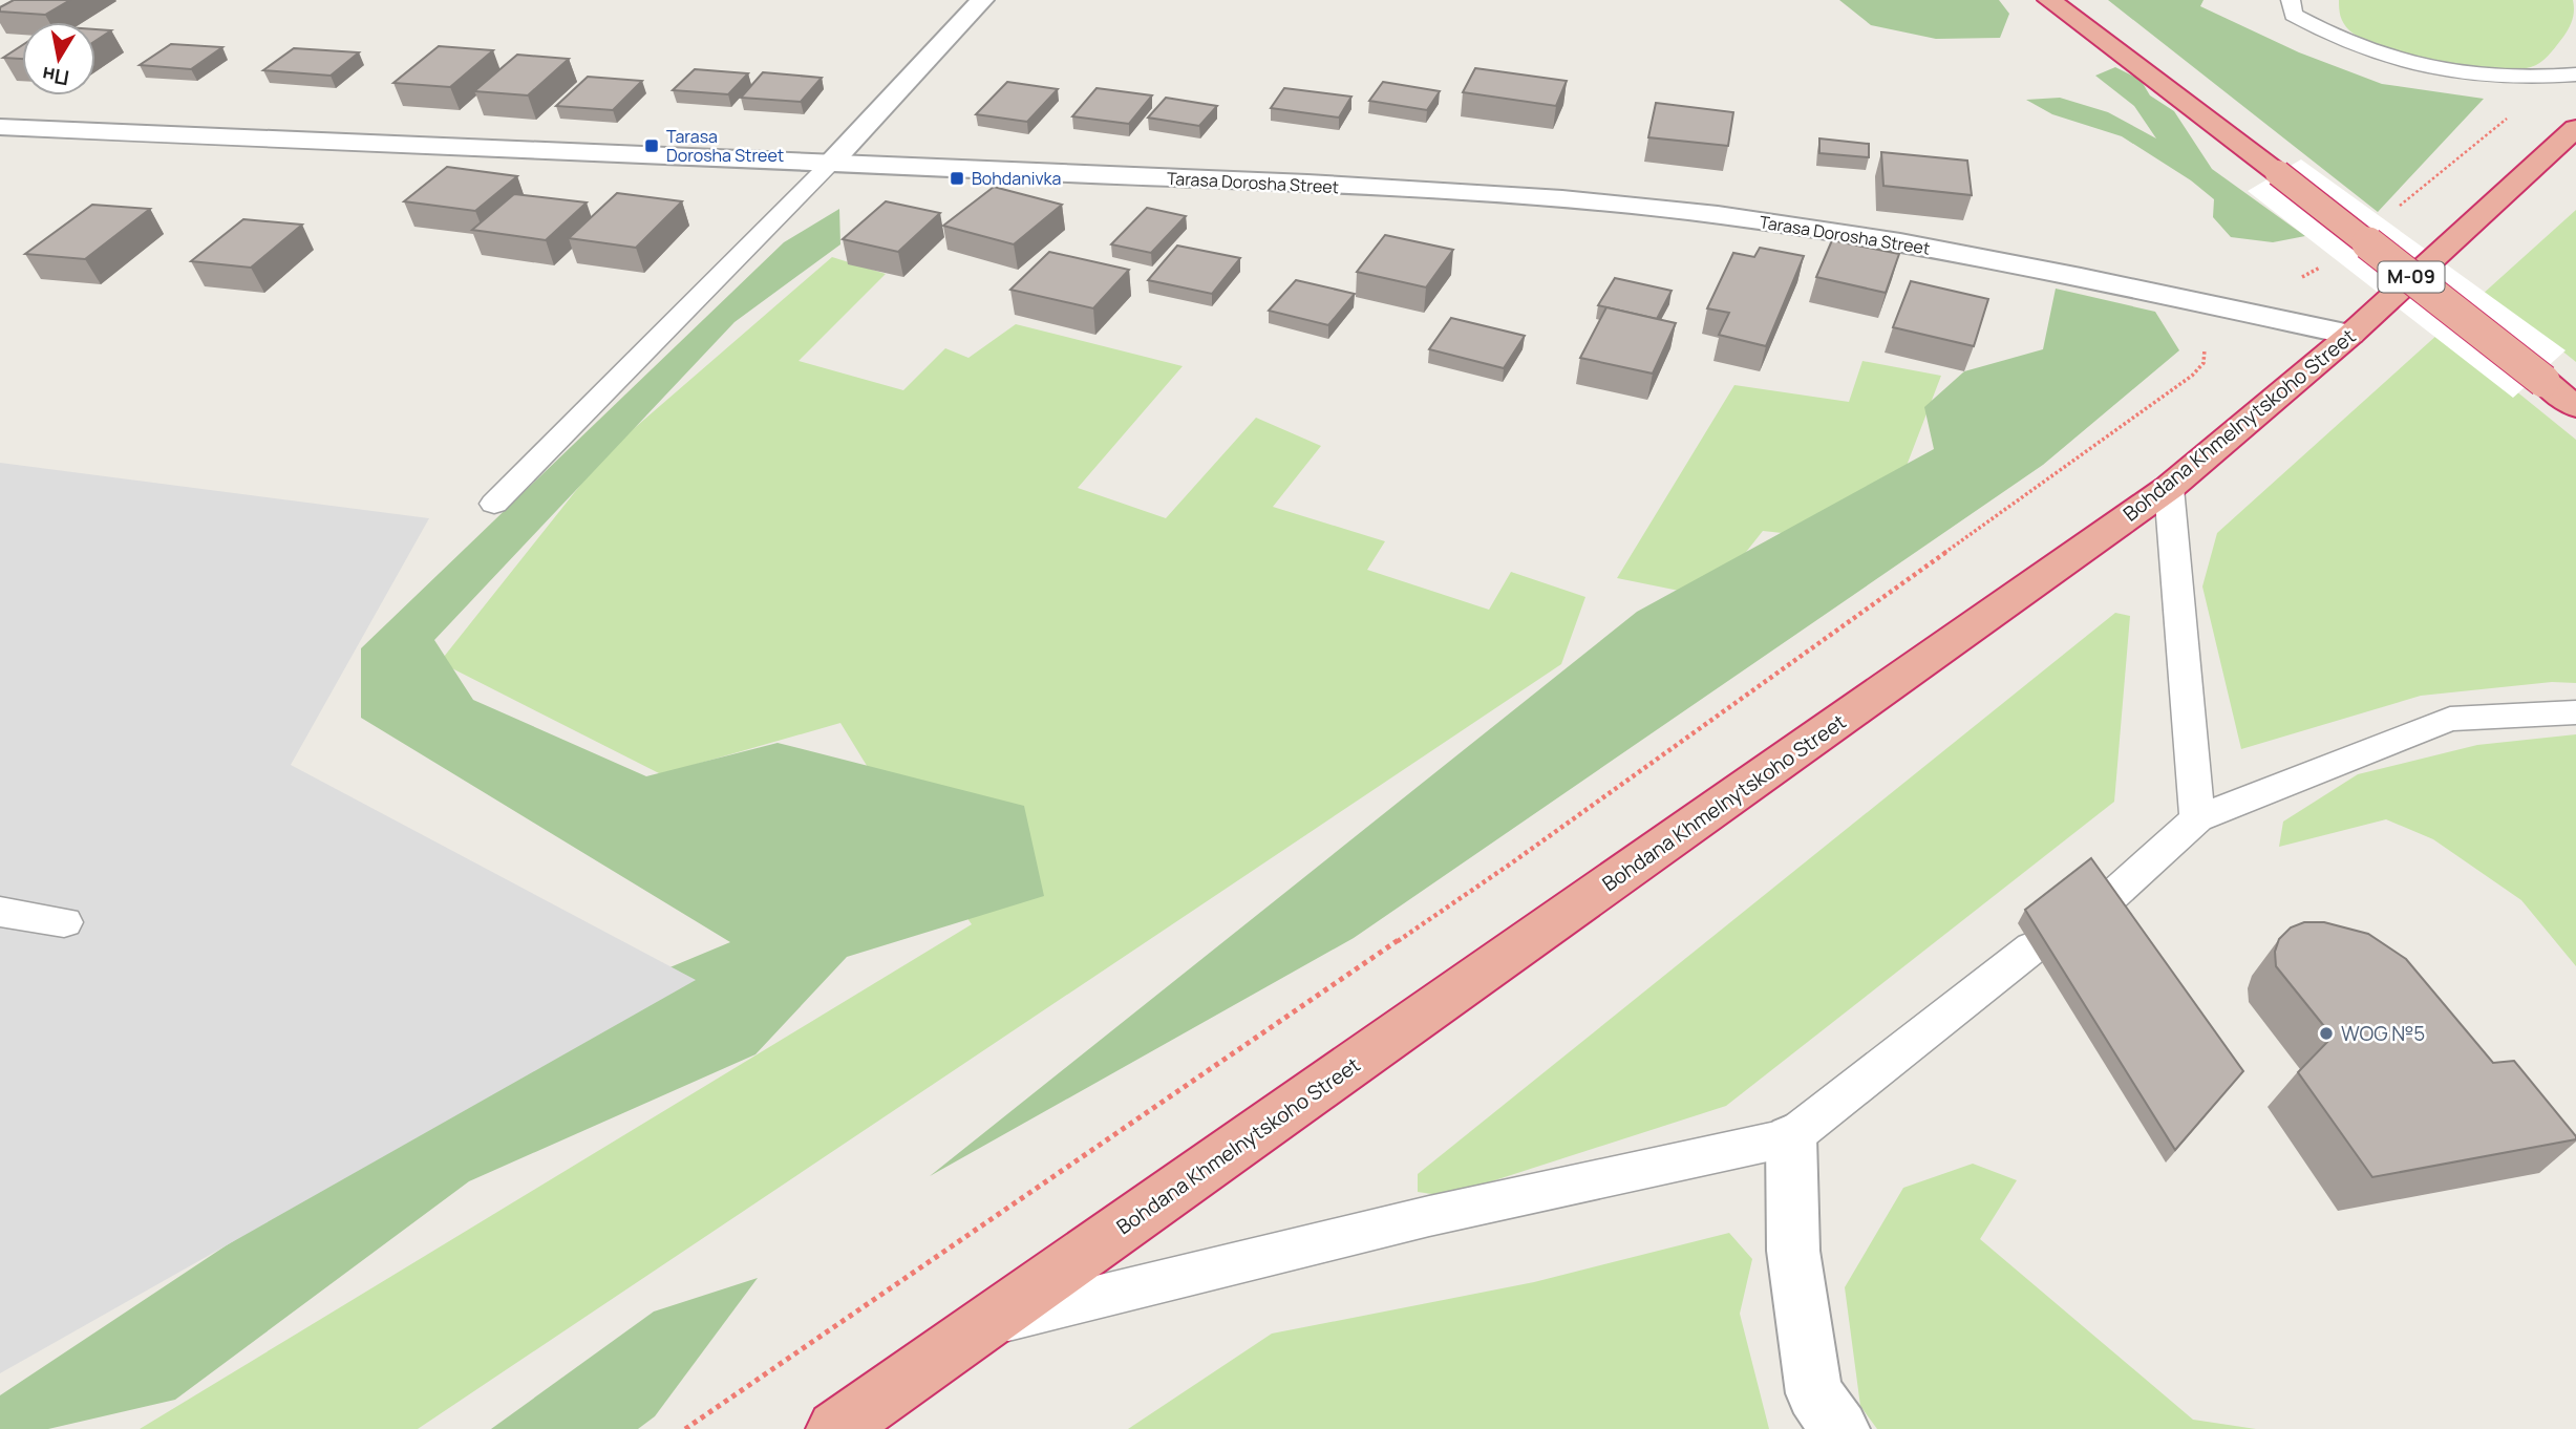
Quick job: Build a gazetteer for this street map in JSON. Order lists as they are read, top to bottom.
{
  "streets": {
    "highway": ["М-09", "Bohdana Khmelnytskoho Street"],
    "street": ["Tarasa Dorosha Street"]
  },
  "crossings": [
    ["Tarasa Dorosha Street", "Bohdana Khmelnytskoho Street"]
  ],
  "places": {
    "transit": ["Tarasa Dorosha Street", "Bohdanivka"],
    "other": ["WOG №5"]
  },
  "north": "bottom"
}
